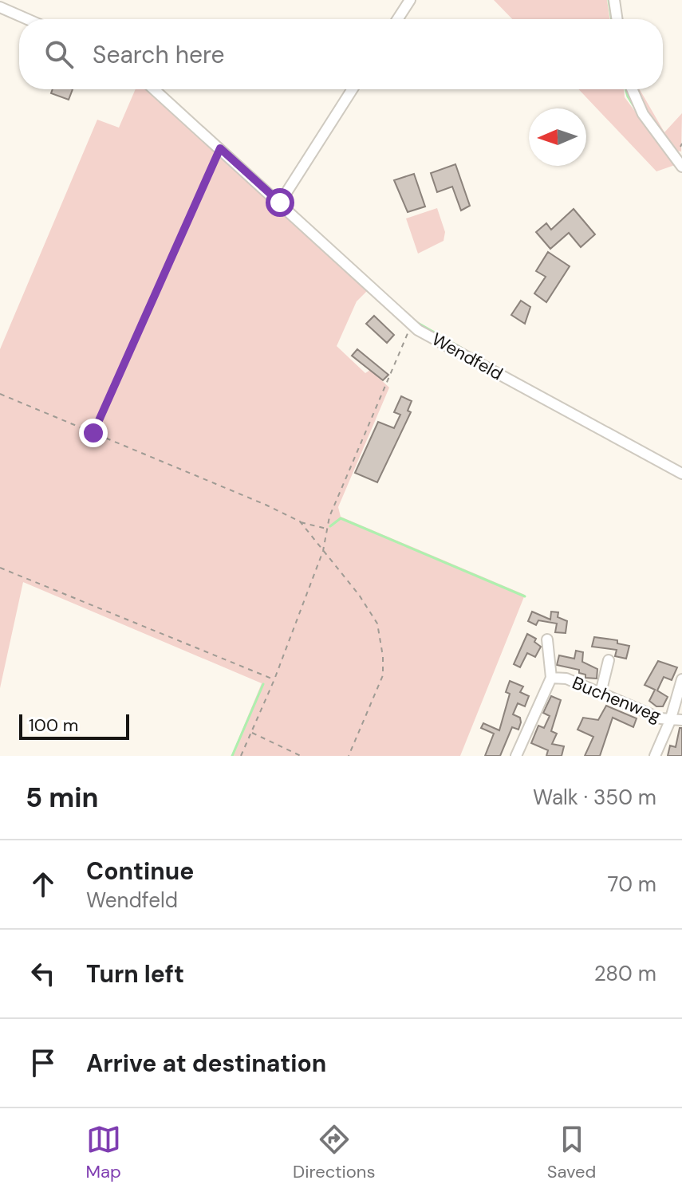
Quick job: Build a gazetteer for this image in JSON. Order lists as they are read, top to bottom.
{
  "streets": {
    "street": ["Wendfeld", "Buchenweg"]
  },
  "scale_bar": "100 m",
  "north": "left",
  "page": {
    "search": "Search here",
    "scale": "100 m",
    "heading": ["5 min", "Walk · 350 m"],
    "list": [
      ["Continue", "Wendfeld", "70 m"],
      ["Turn left", "280 m"],
      "Arrive at destination"
    ],
    "nav": ["Map", "Directions", "Saved"]
  }
}
